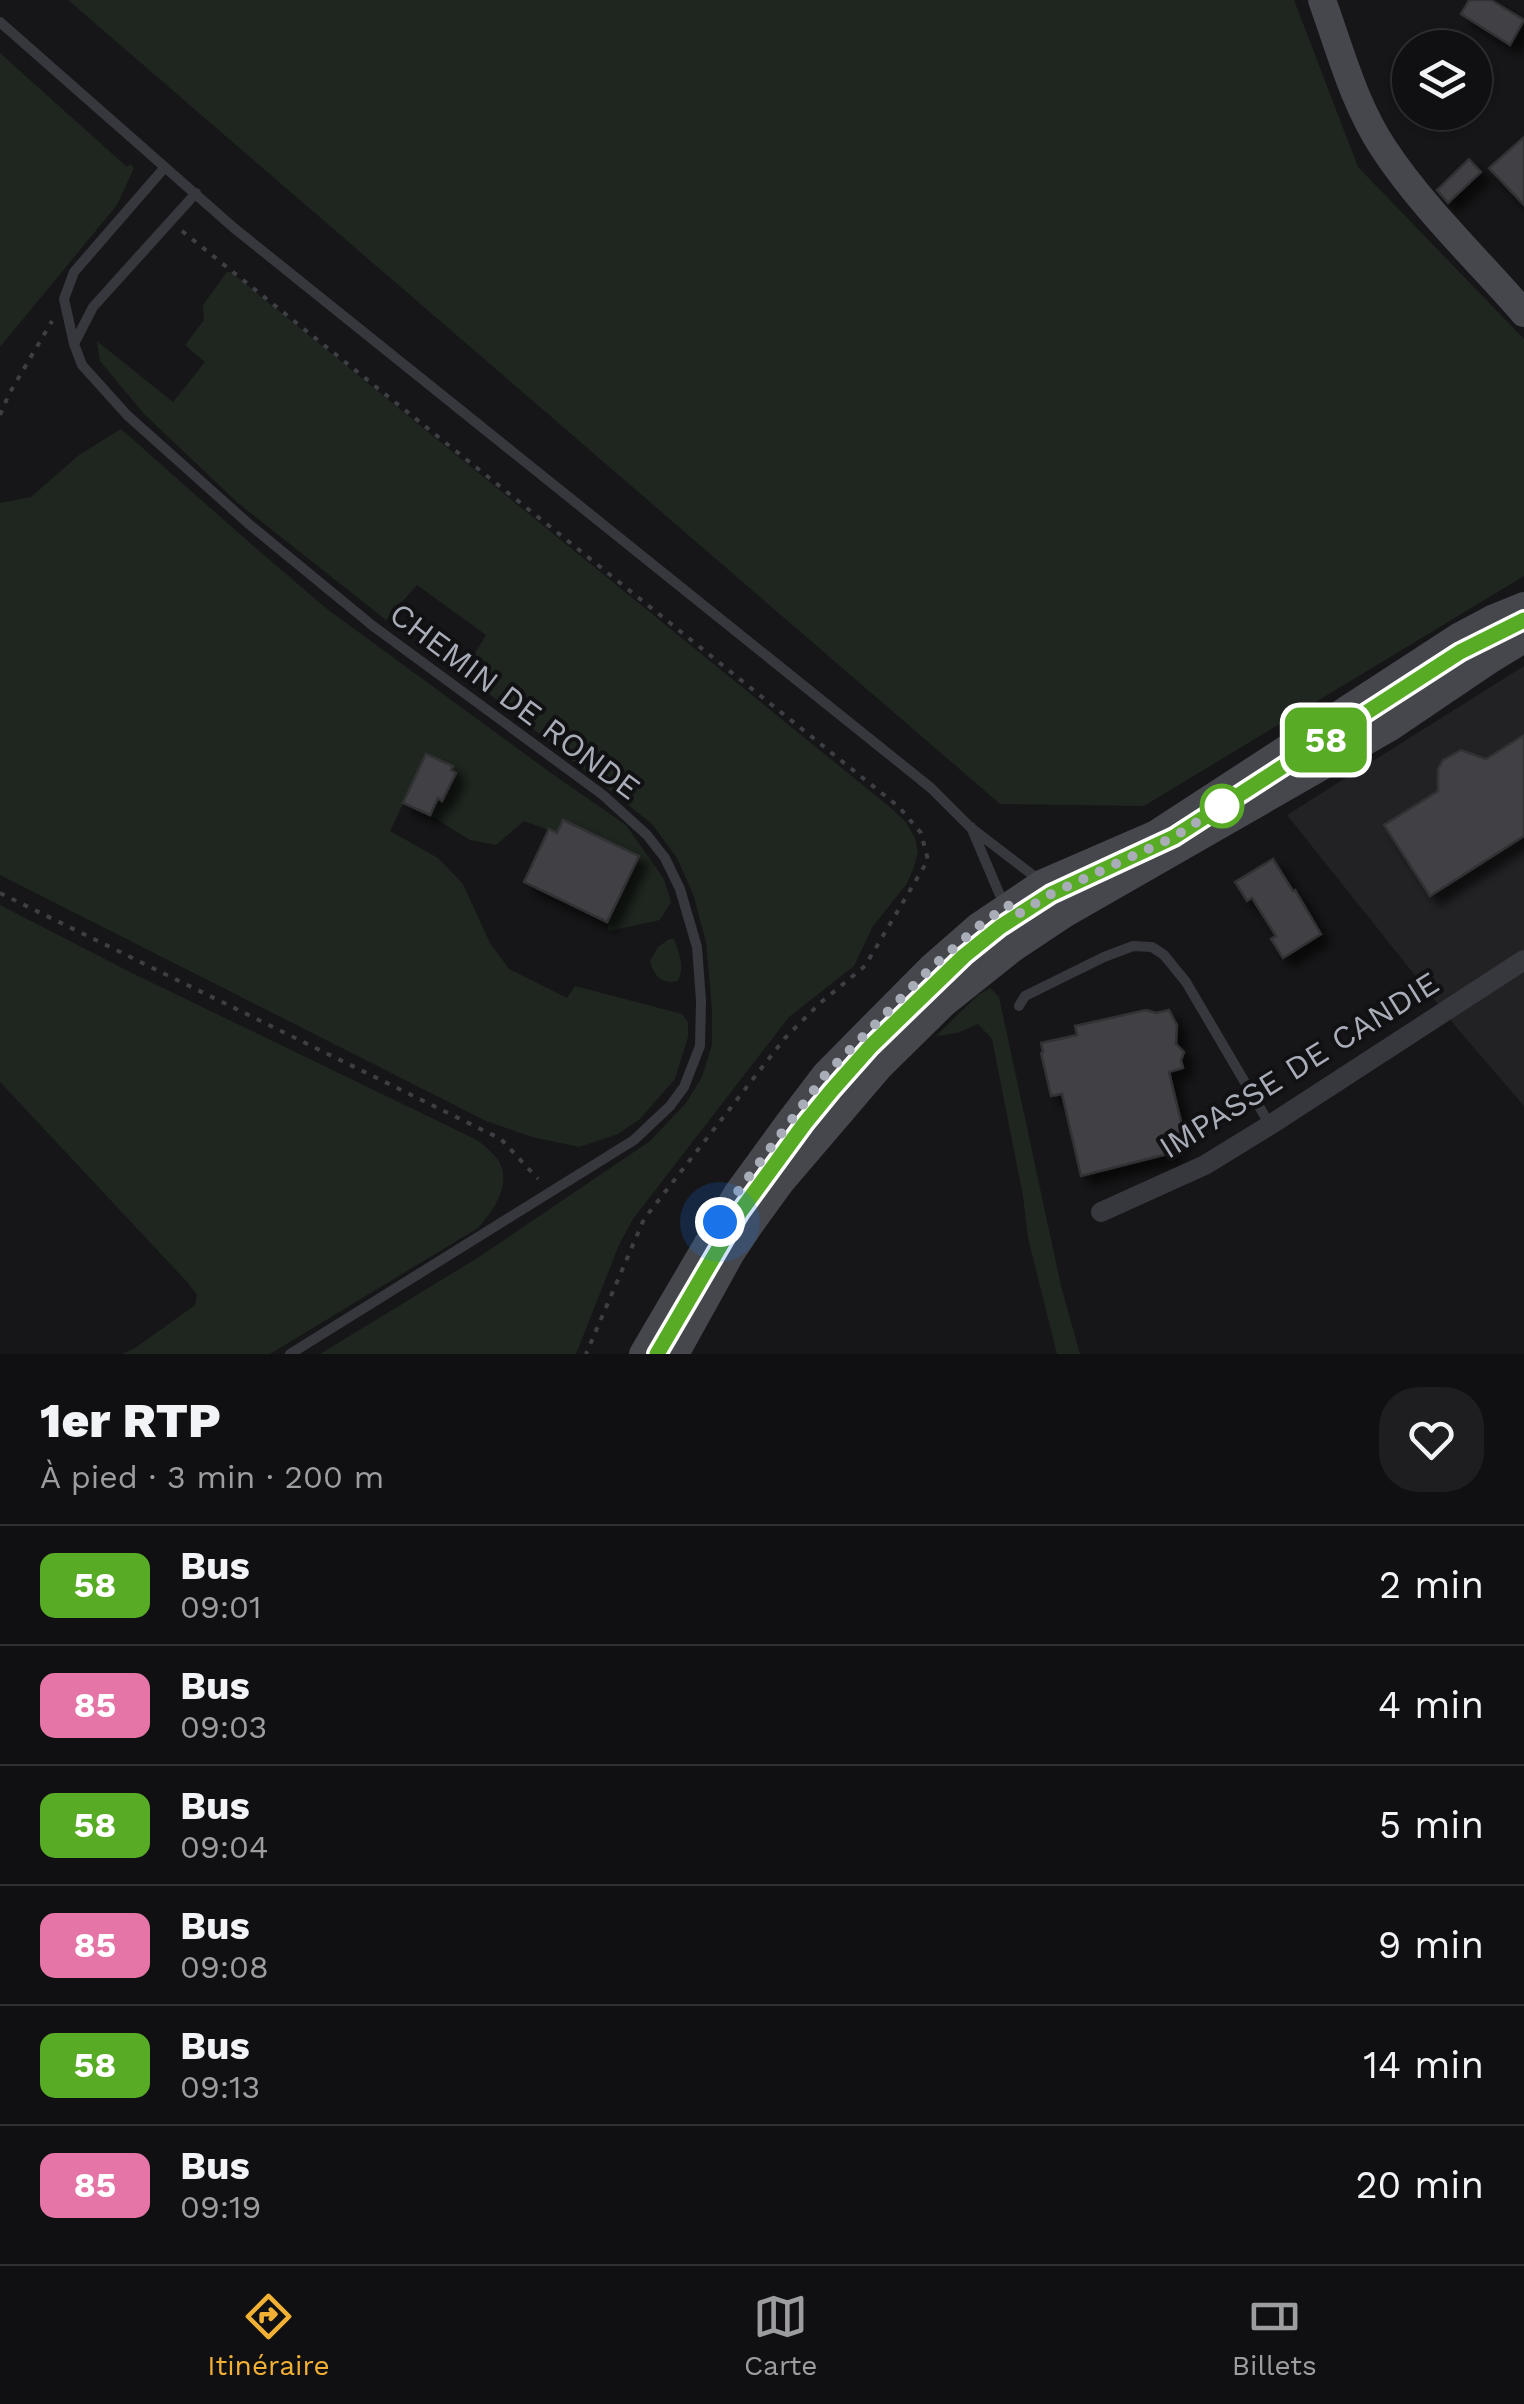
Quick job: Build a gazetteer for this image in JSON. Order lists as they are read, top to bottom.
{
  "streets": {
    "street": ["IMPASSE DE CANDIE"],
    "lane": ["CHEMIN DE RONDE"]
  },
  "lines": ["bus line 58"],
  "page": {
    "on_map": "58",
    "heading": ["1er RTP", "À pied · 3 min · 200 m"],
    "list": [
      {
        "mark": "58",
        "name": "Bus",
        "note": "09:01",
        "value": "2 min"
      },
      {
        "mark": "85",
        "name": "Bus",
        "note": "09:03",
        "value": "4 min"
      },
      {
        "mark": "58",
        "name": "Bus",
        "note": "09:04",
        "value": "5 min"
      },
      {
        "mark": "85",
        "name": "Bus",
        "note": "09:08",
        "value": "9 min"
      },
      {
        "mark": "58",
        "name": "Bus",
        "note": "09:13",
        "value": "14 min"
      },
      {
        "mark": "85",
        "name": "Bus",
        "note": "09:19",
        "value": "20 min"
      }
    ],
    "tabs": ["Itinéraire", "Carte", "Billets"]
  }
}
